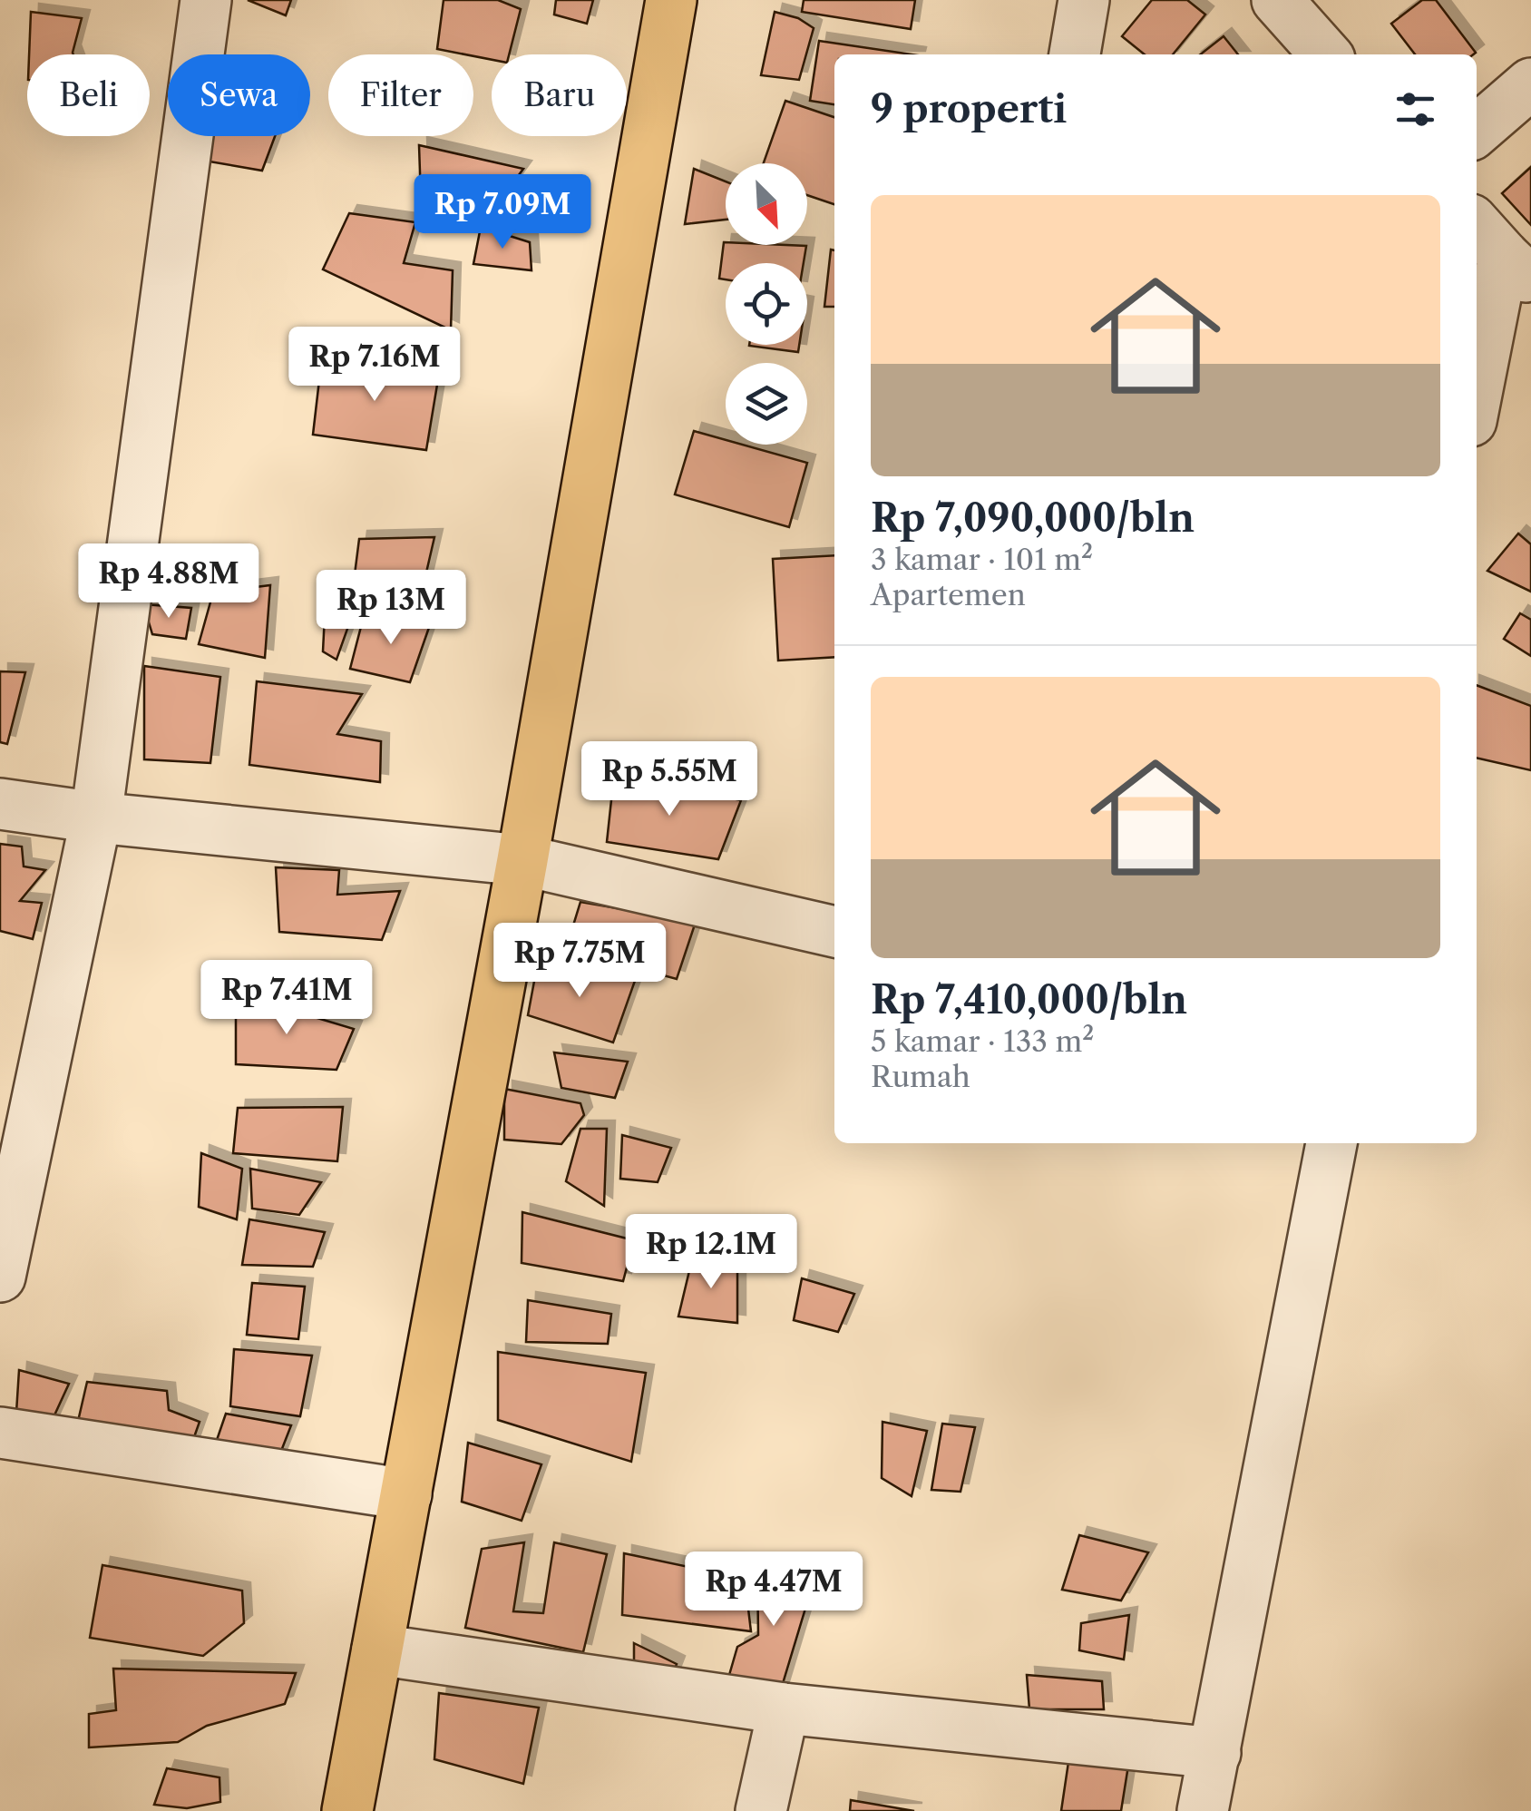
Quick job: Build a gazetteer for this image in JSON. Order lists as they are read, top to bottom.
{
  "north": "bottom right",
  "page": {
    "chip": [
      "Beli",
      "Sewa",
      "Filter",
      "Baru"
    ],
    "heading": "9 properti",
    "list": [
      {
        "name": "Rp 7,090,000/bln",
        "note": "3 kamar · 101 m² · Apartemen"
      },
      {
        "name": "Rp 7,410,000/bln",
        "note": "5 kamar · 133 m² · Rumah"
      }
    ],
    "price": [
      "Rp 7.09M",
      "Rp 7.16M",
      "Rp 4.88M",
      "Rp 13M",
      "Rp 5.55M",
      "Rp 7.75M",
      "Rp 7.41M",
      "Rp 12.1M",
      "Rp 4.47M"
    ]
  }
}
